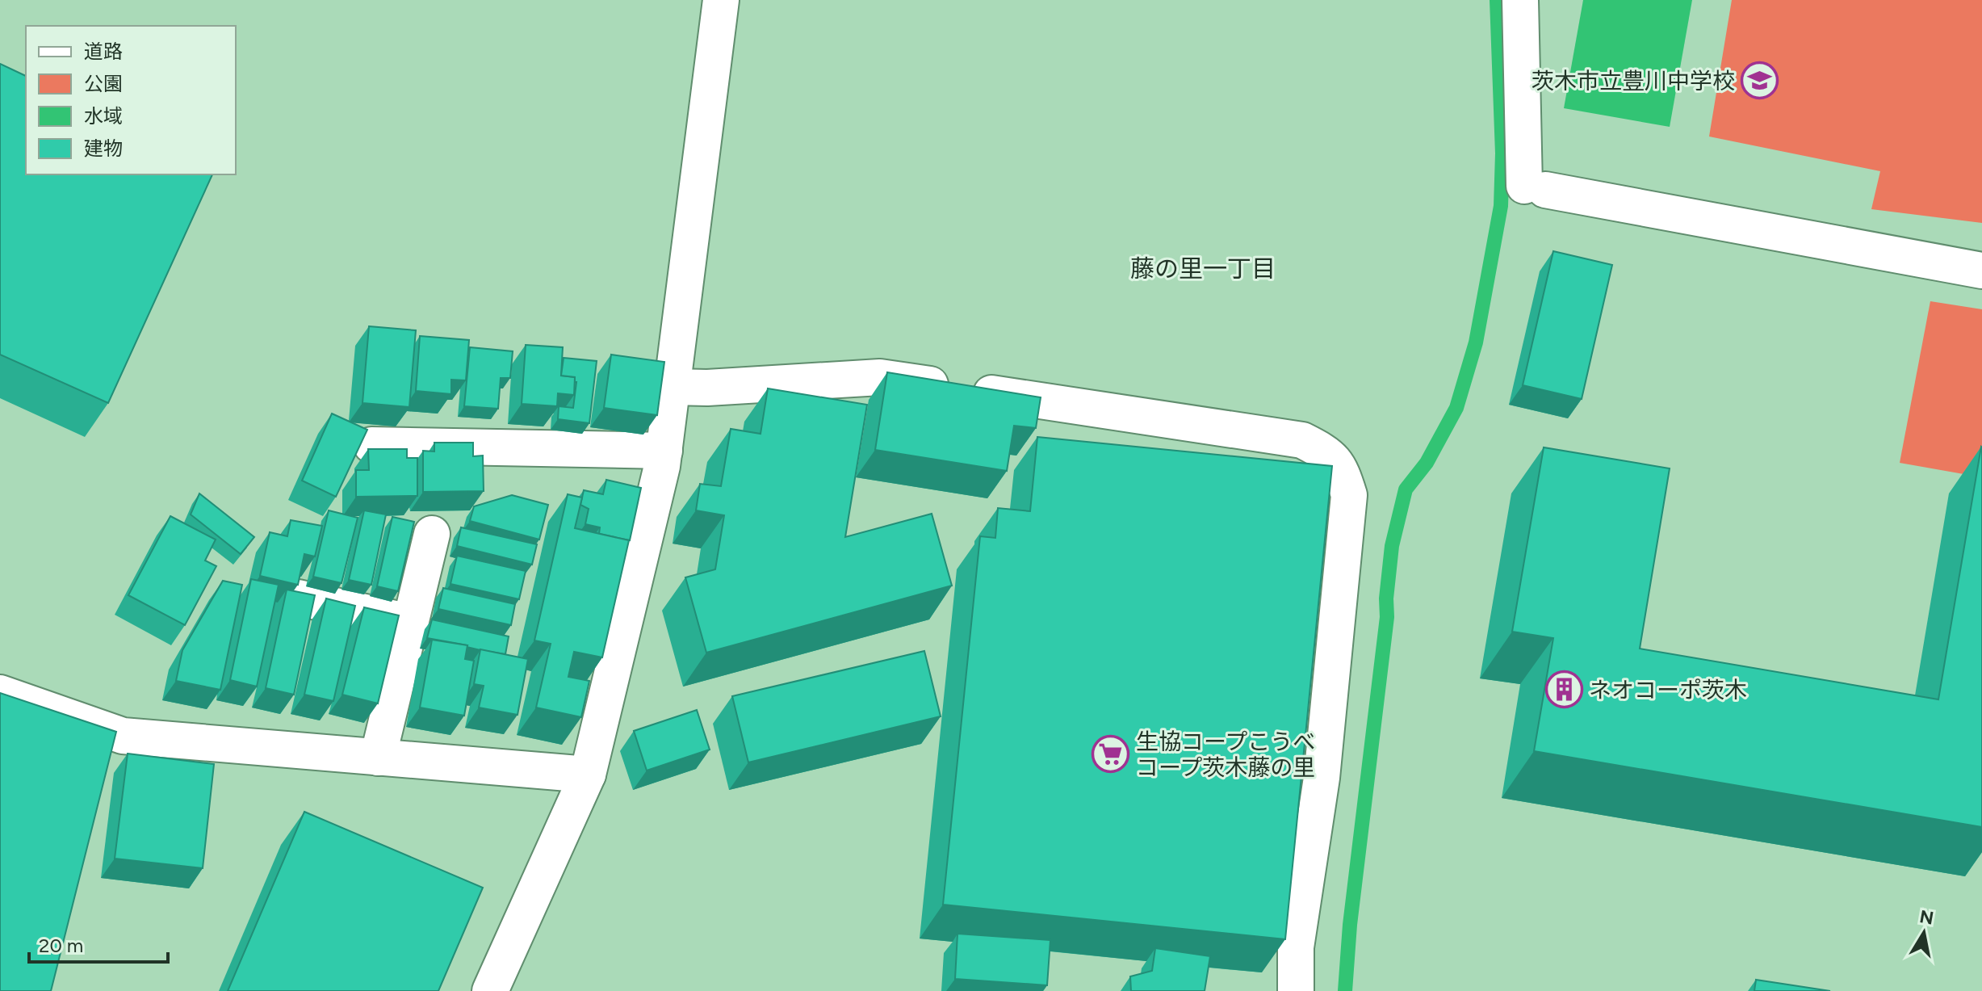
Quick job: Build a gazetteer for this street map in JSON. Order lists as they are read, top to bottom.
{
  "districts": ["藤の里一丁目"],
  "places": {
    "school or university": ["茨木市立豊川中学校"],
    "building": ["ネオコーポ茨木"],
    "supermarket": ["生協コープこうべ コープ茨木藤の里"]
  },
  "legend": [
    "道路",
    "公園",
    "水域",
    "建物"
  ],
  "scale_bar": "20 m",
  "north": "top"
}
